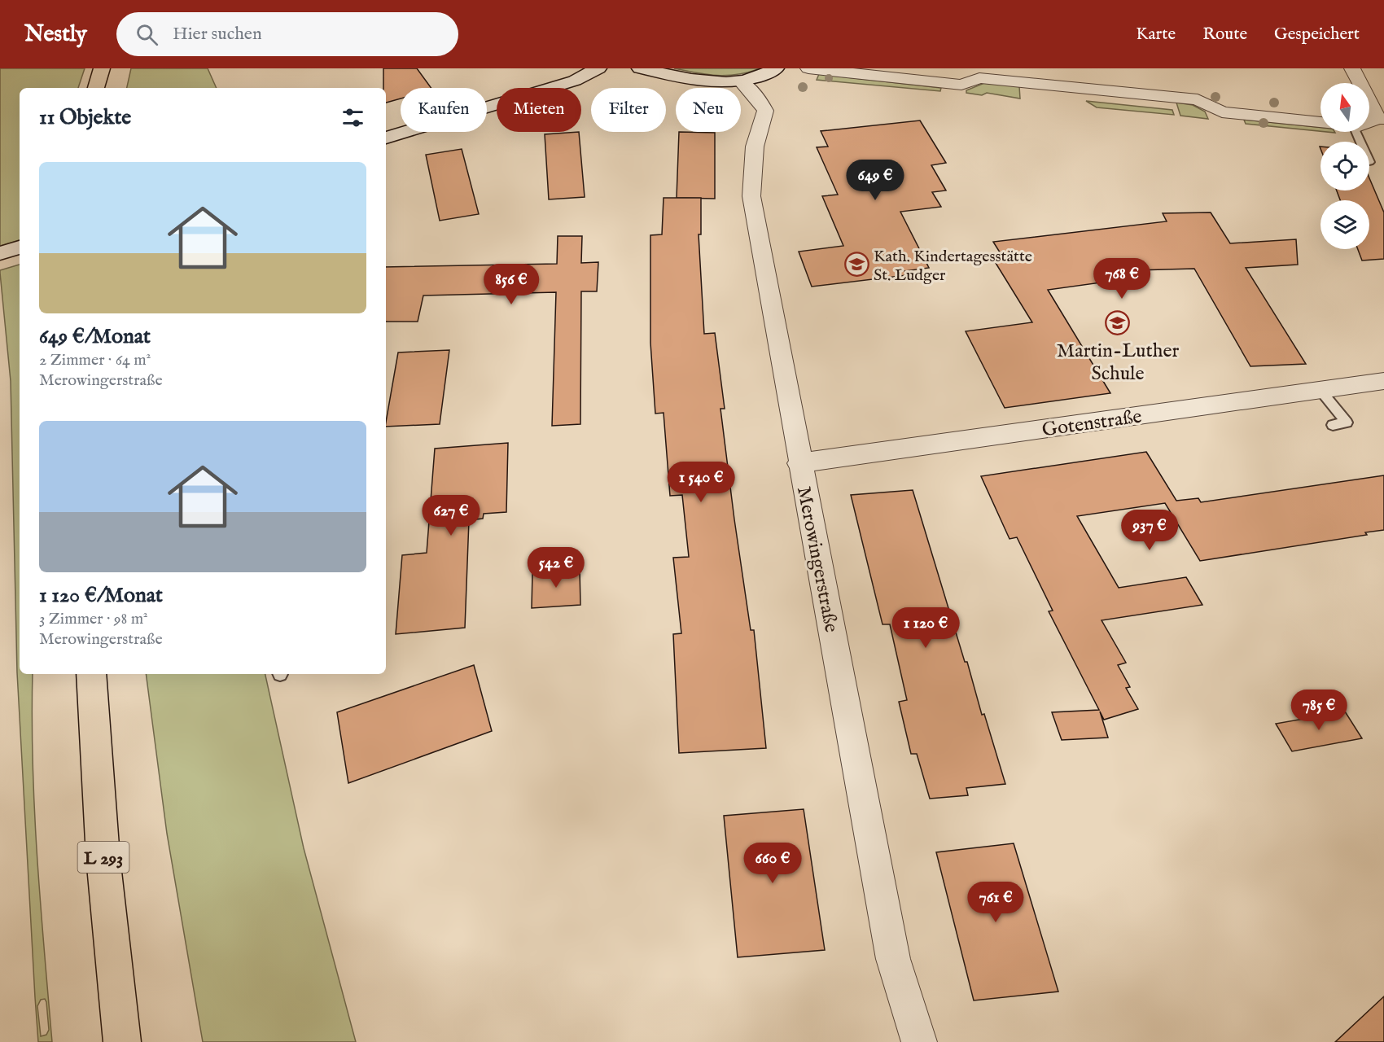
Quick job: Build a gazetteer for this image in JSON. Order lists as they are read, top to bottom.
{
  "streets": {
    "highway": ["L 293"],
    "street": ["Gotenstraße", "Merowingerstraße"]
  },
  "crossings": [
    ["Gotenstraße", "Merowingerstraße"]
  ],
  "places": {
    "school or university": ["Kath. Kindertagesstätte St. Ludger", "Martin-Luther Schule"]
  },
  "north": "top",
  "page": {
    "header": "Nestly",
    "search": "Hier suchen",
    "nav": ["Karte", "Route", "Gespeichert"],
    "chip": [
      "Kaufen",
      "Mieten",
      "Filter",
      "Neu"
    ],
    "heading": "11 Objekte",
    "list": [
      {
        "name": "649 €/Monat",
        "note": "2 Zimmer · 64 m² · Merowingerstraße"
      },
      {
        "name": "1 120 €/Monat",
        "note": "3 Zimmer · 98 m² · Merowingerstraße"
      }
    ],
    "price": [
      "649 €",
      "768 €",
      "856 €",
      "1 540 €",
      "627 €",
      "937 €",
      "542 €",
      "1 120 €",
      "785 €",
      "660 €",
      "761 €"
    ]
  }
}
